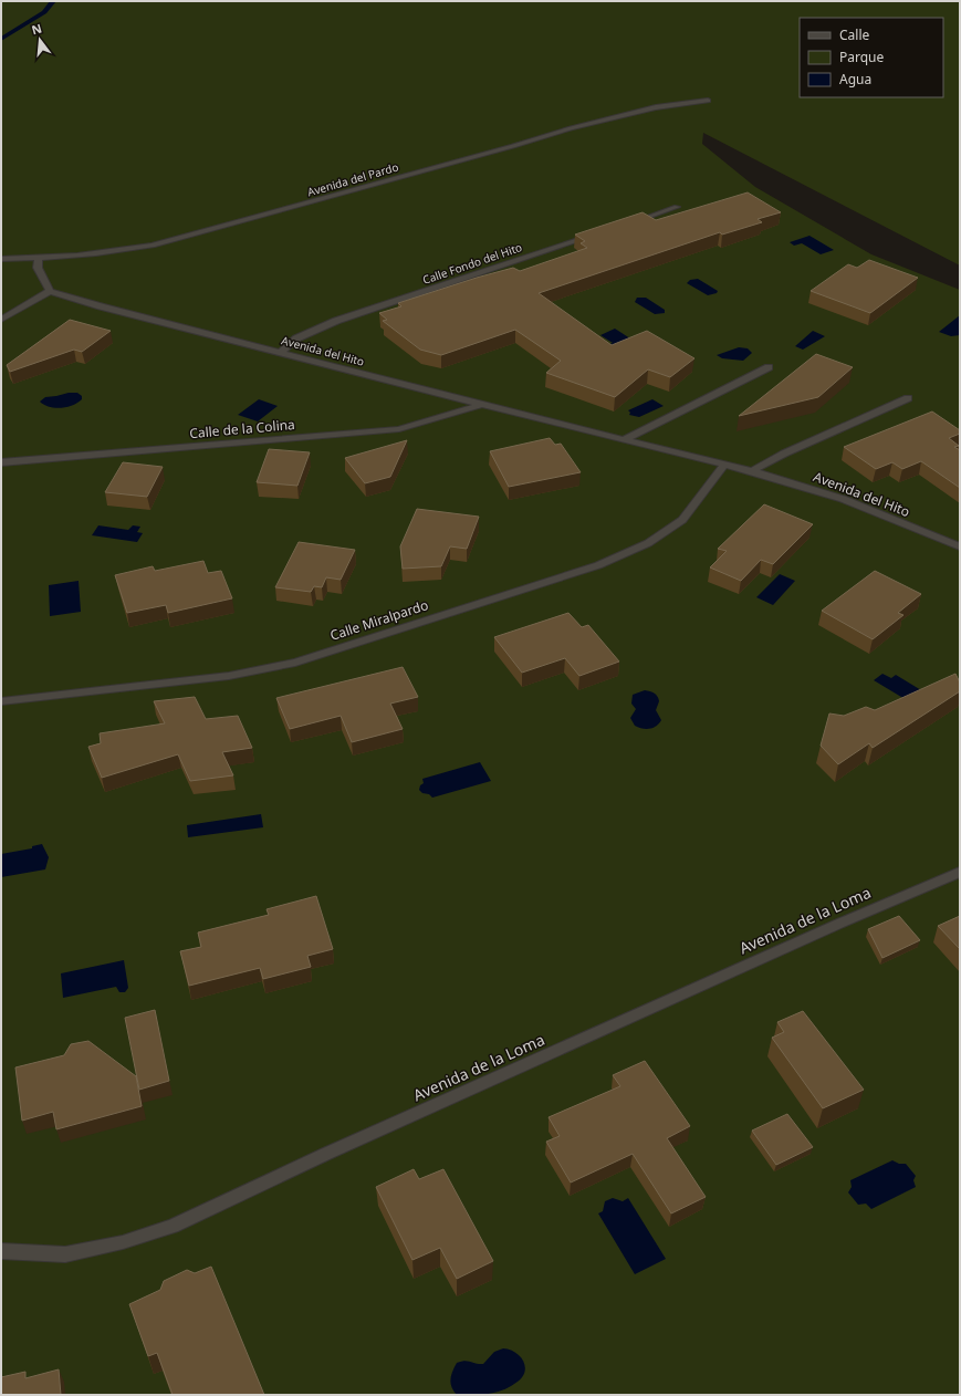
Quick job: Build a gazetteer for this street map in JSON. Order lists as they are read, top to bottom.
{
  "streets": {
    "street": [
      "Avenida del Pardo",
      "Calle Fondo del Hito",
      "Avenida del Hito",
      "Calle de la Colina",
      "Calle Miralpardo",
      "Avenida de la Loma"
    ]
  },
  "crossings": [
    ["Calle Fondo del Hito", "Avenida del Hito"],
    ["Avenida del Hito", "Calle de la Colina"],
    ["Avenida del Hito", "Calle Miralpardo"]
  ],
  "legend": ["Calle", "Parque", "Agua"],
  "north": "top"
}
